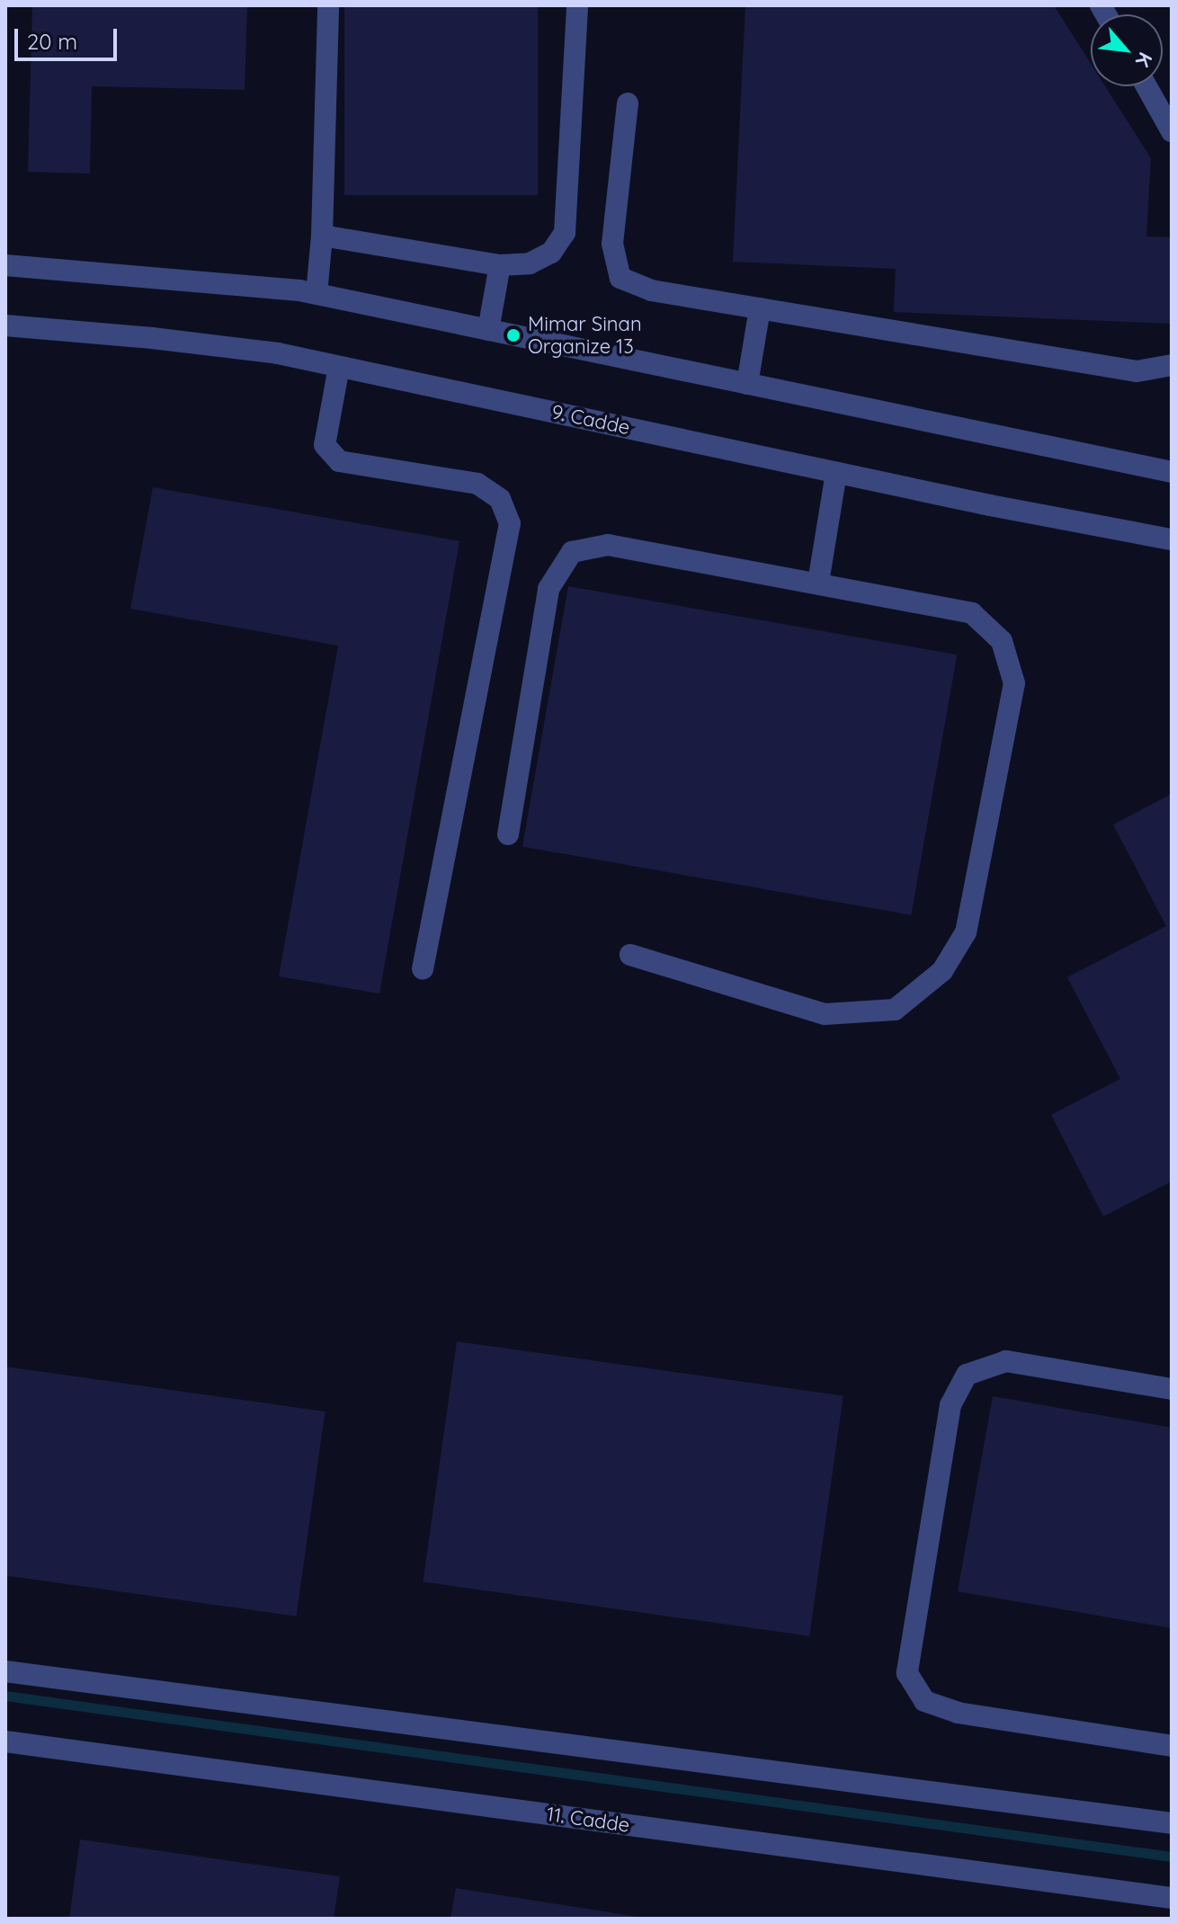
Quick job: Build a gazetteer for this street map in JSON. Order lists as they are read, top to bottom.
{
  "streets": {
    "lane": ["9. Cadde", "11. Cadde"]
  },
  "places": ["Mimar Sinan Organize 13"],
  "scale_bar": "20 m",
  "north": "bottom right"
}
